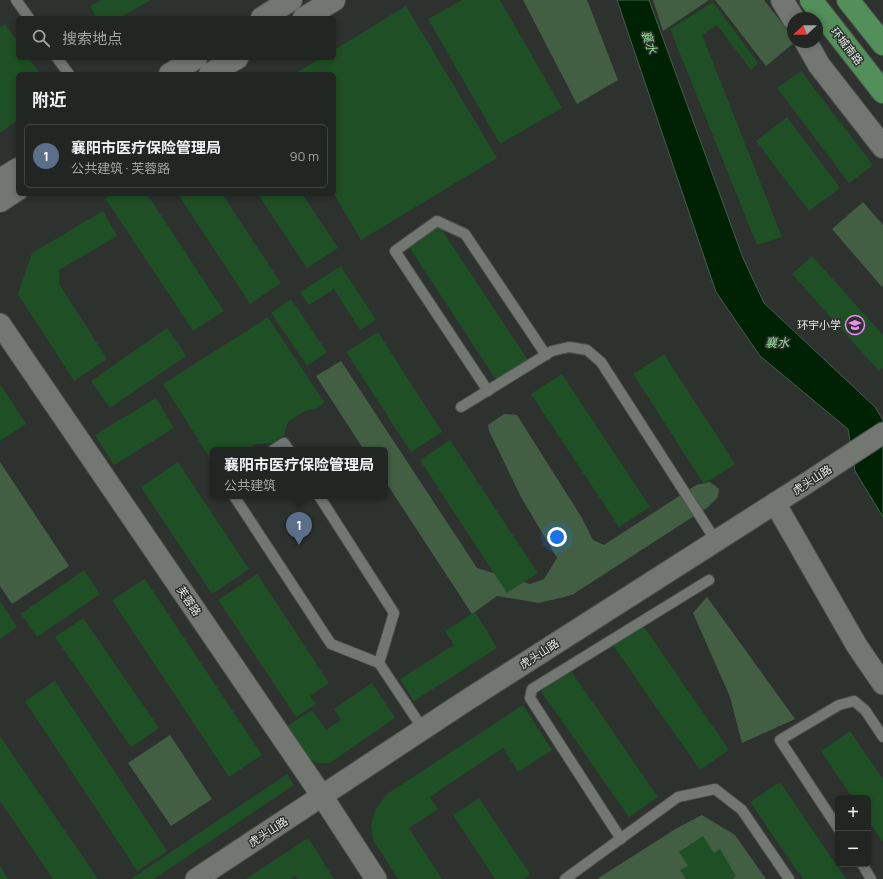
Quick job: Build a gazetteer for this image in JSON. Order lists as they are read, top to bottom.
{
  "streets": {
    "highway": ["环城南路"],
    "street": ["虎头山路", "芙蓉路"]
  },
  "crossings": [
    ["虎头山路", "芙蓉路"]
  ],
  "water": ["襄水"],
  "places": {
    "school or university": ["环宇小学"]
  },
  "north": "left",
  "page": {
    "search": "搜索地点",
    "heading": "附近",
    "list": [
      {
        "mark": "1",
        "name": "襄阳市医疗保险管理局",
        "note": "公共建筑 · 芙蓉路",
        "value": "90 m"
      }
    ],
    "popup": ["襄阳市医疗保险管理局", "公共建筑"],
    "pins": "1",
    "map_buttons": ["+", "−"]
  }
}
